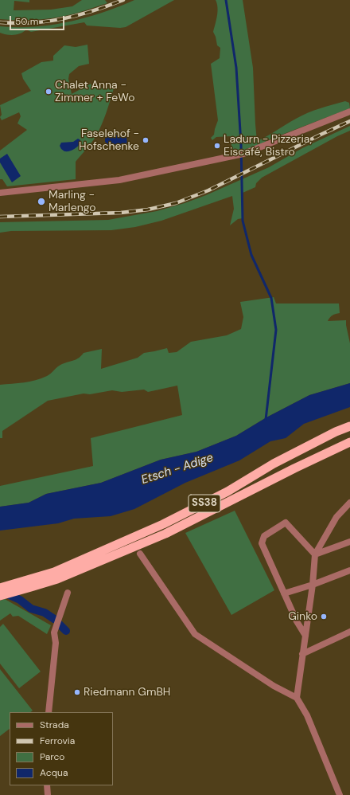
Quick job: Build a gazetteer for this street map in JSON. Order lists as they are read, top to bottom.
{
  "streets": {
    "highway": ["SS38"]
  },
  "water": ["Etsch - Adige"],
  "places": [
    "Chalet Anna - Zimmer + FeWo",
    "Faselehof - Hofschenke",
    "Ladurn - Pizzeria, Eiscafé, Bistro",
    "Marling - Marlengo",
    "Ginko",
    "Riedmann GmBH"
  ],
  "legend": [
    "Strada",
    "Ferrovia",
    "Parco",
    "Acqua"
  ],
  "scale_bar": "50 m"
}
